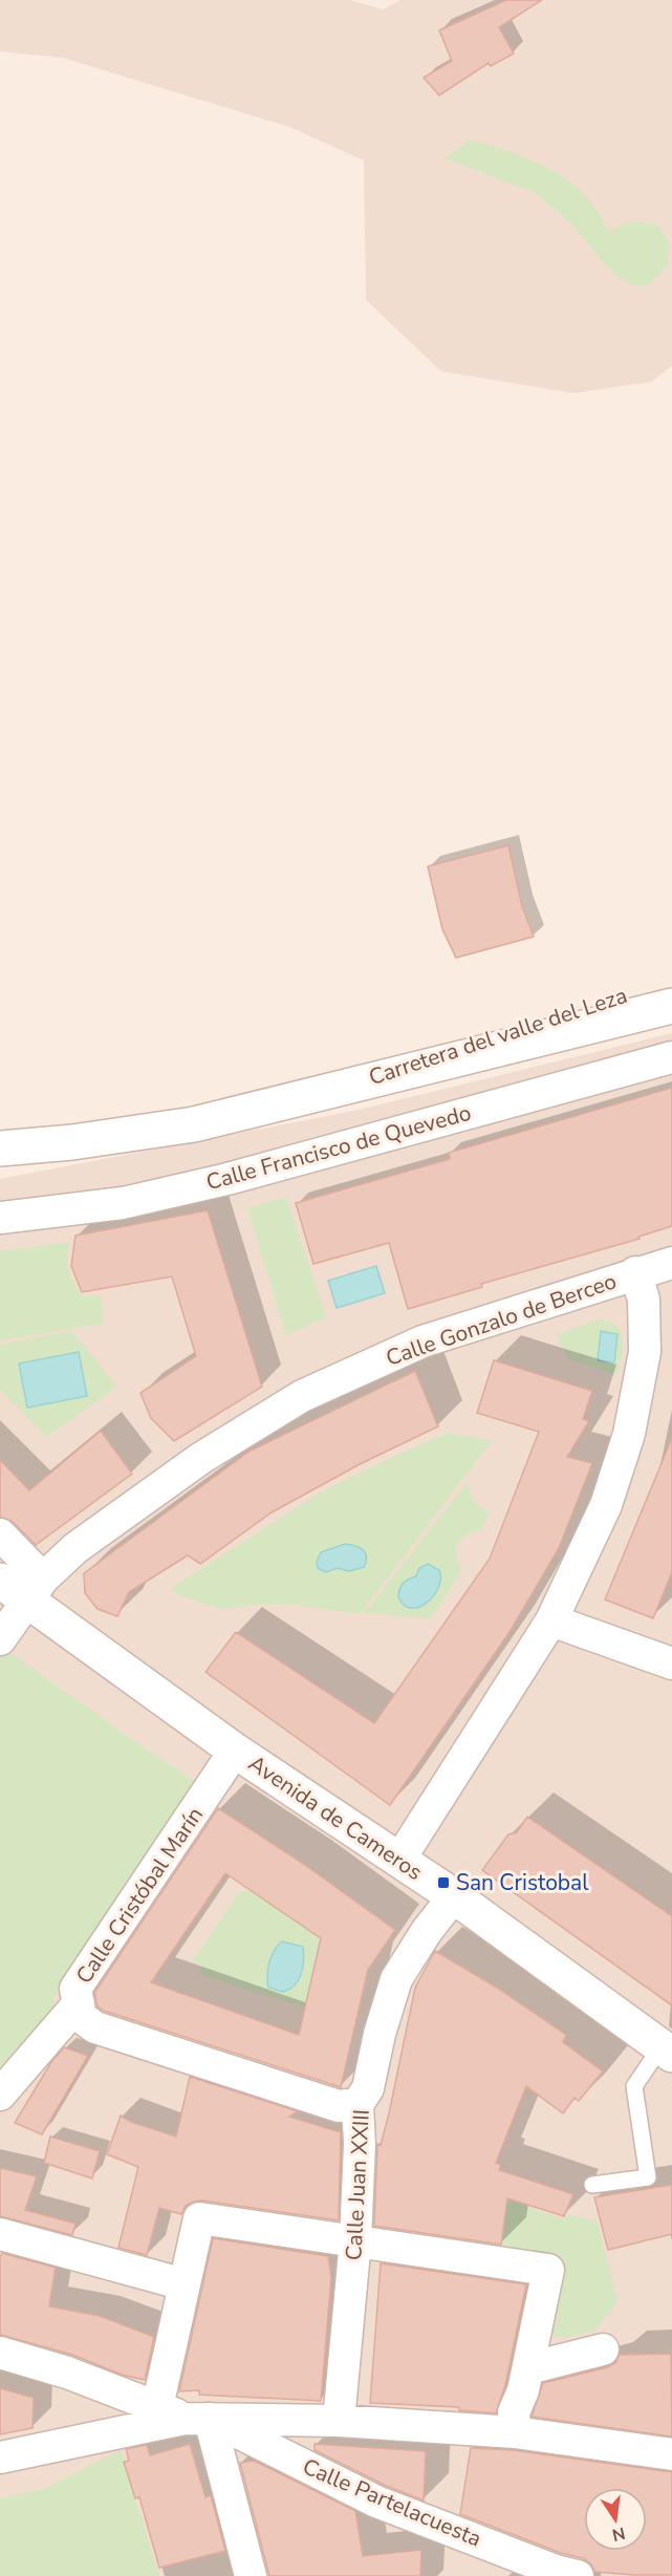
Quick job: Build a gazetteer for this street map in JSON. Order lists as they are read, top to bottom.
{
  "streets": {
    "main road": ["Carretera del valle del Leza", "Avenida de Cameros"],
    "street": [
      "Calle Francisco de Quevedo",
      "Calle Gonzalo de Berceo",
      "Calle Cristóbal Marín",
      "Calle Juan XXIII",
      "Calle Partelacuesta"
    ]
  },
  "crossings": [
    ["Calle Gonzalo de Berceo", "Avenida de Cameros"],
    ["Avenida de Cameros", "Calle Cristóbal Marín"],
    ["Avenida de Cameros", "Calle Juan XXIII"]
  ],
  "places": {
    "transit": ["San Cristobal"]
  },
  "north": "bottom"
}
